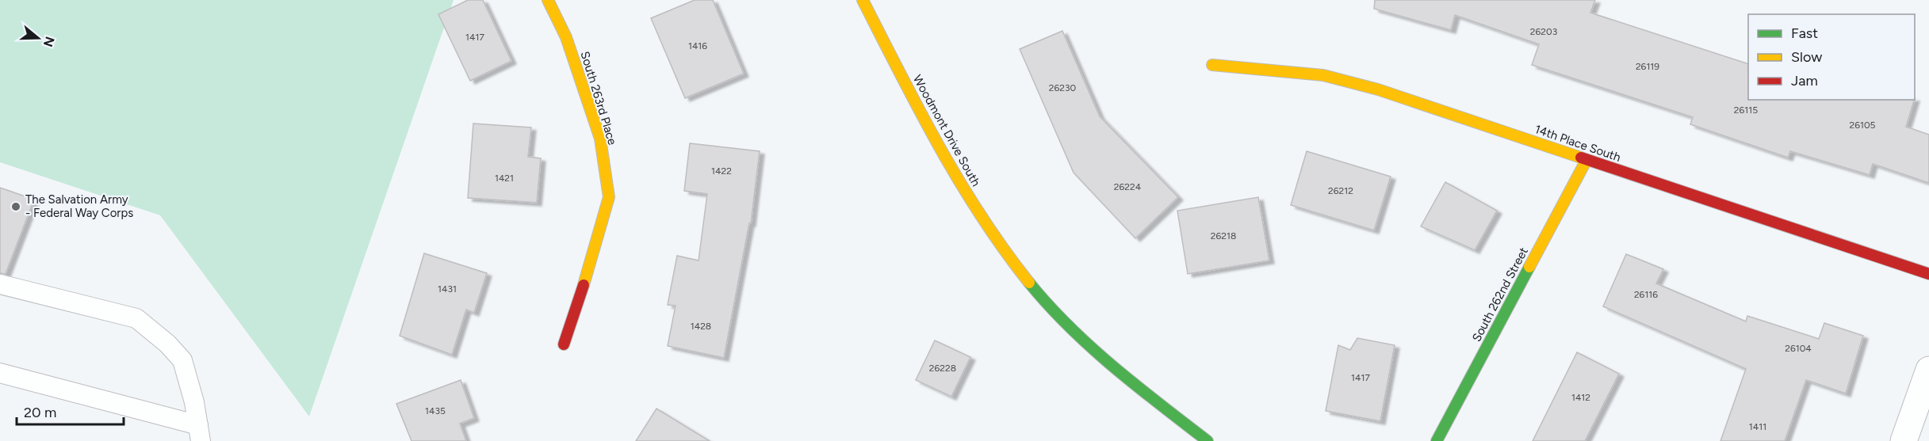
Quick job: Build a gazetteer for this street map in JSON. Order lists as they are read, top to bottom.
{
  "streets": {
    "street": [
      "South 263rd Place",
      "Woodmont Drive South",
      "14th Place South",
      "South 262nd Street"
    ]
  },
  "crossings": [
    ["14th Place South", "South 262nd Street"]
  ],
  "places": ["The Salvation Army - Federal Way Corps"],
  "house_numbers": [
    "26203",
    "1417",
    "1416",
    "26119",
    "26230",
    "26115",
    "26105",
    "1422",
    "1421",
    "26224",
    "26212",
    "26218",
    "1431",
    "26116",
    "1428",
    "26104",
    "26228",
    "1417",
    "1412",
    "1435",
    "1411"
  ],
  "legend": ["Fast", "Slow", "Jam"],
  "scale_bar": "20 m",
  "north": "right"
}
